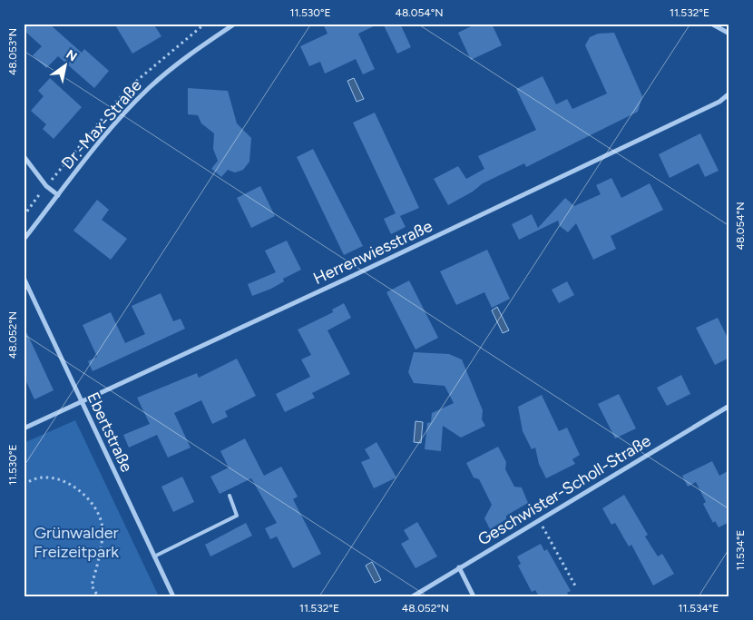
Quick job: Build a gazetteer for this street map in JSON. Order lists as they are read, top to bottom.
{
  "streets": {
    "street": [
      "Dr.-Max-Straße",
      "Herrenwiesstraße",
      "Ebertstraße",
      "Geschwister-Scholl-Straße"
    ]
  },
  "crossings": [
    ["Herrenwiesstraße", "Ebertstraße"]
  ],
  "parks": ["Grünwalder Freizeitpark"],
  "north": "top right",
  "coordinates": [
    "11.530°E",
    "48.054°N",
    "11.532°E",
    "48.053°N",
    "48.052°N",
    "11.534°E"
  ]
}
